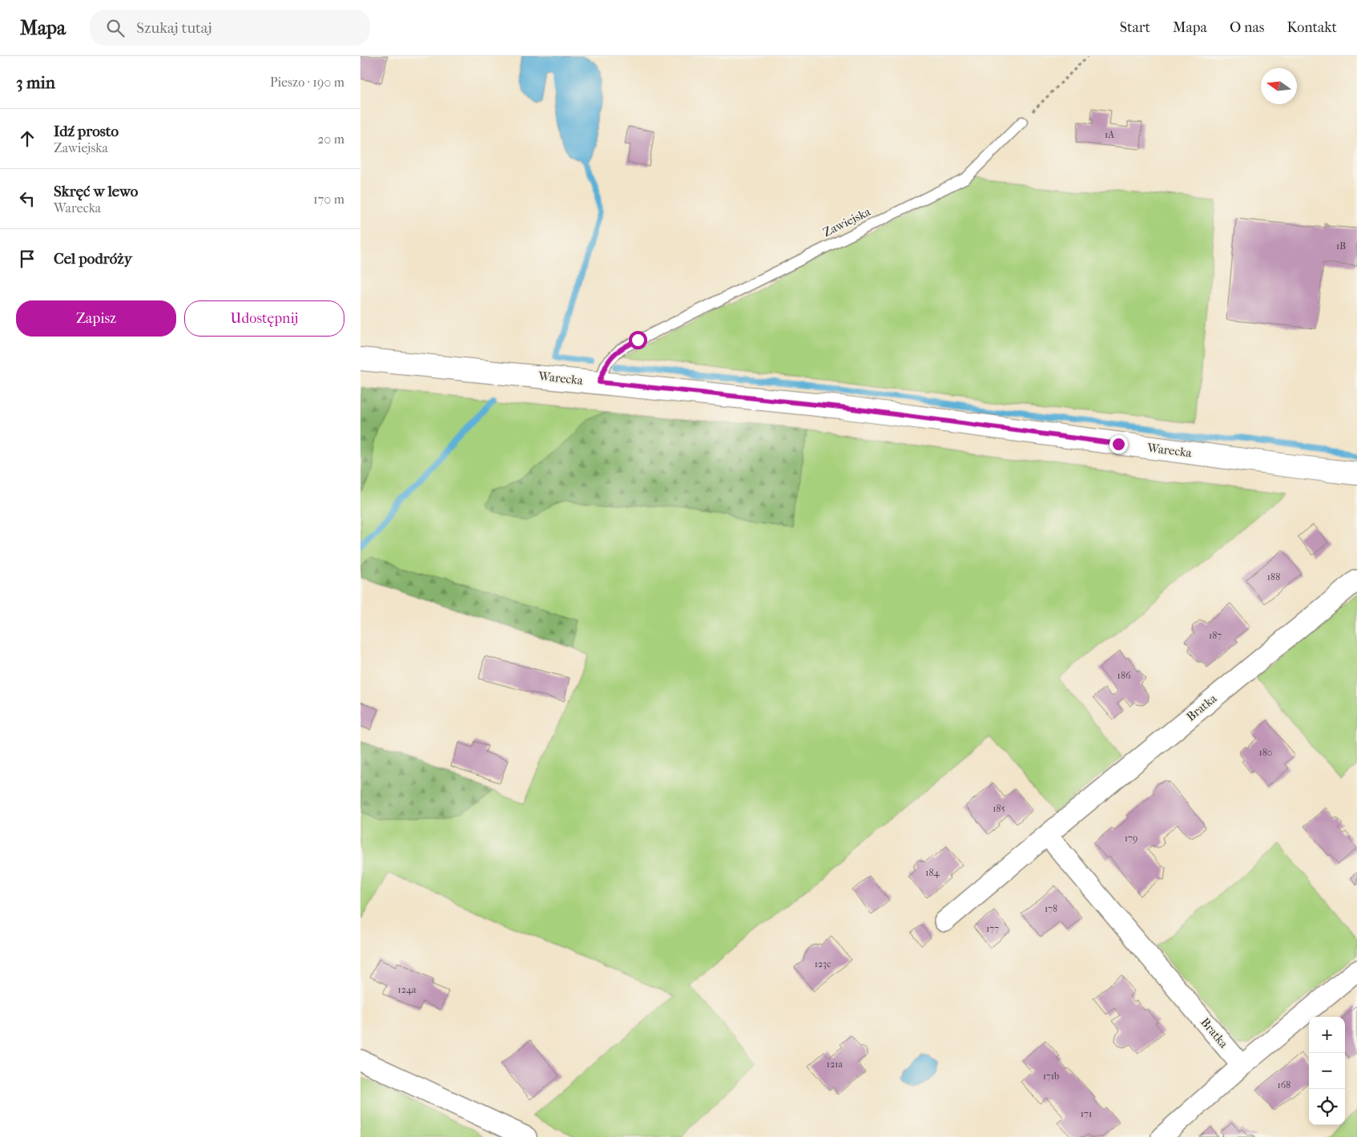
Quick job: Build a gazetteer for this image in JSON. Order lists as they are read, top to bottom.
{
  "streets": {
    "street": ["Warecka", "Bratka"],
    "lane": ["Zawiejska"]
  },
  "crossings": [
    ["Zawiejska", "Warecka"]
  ],
  "house_numbers": [
    "1A",
    "1B",
    "188",
    "187",
    "186",
    "180",
    "185",
    "179",
    "184",
    "178",
    "177",
    "123c",
    "124a",
    "121a",
    "171b",
    "168",
    "171"
  ],
  "north": "left",
  "page": {
    "header": "Mapa",
    "search": "Szukaj tutaj",
    "nav": [
      "Start",
      "Mapa",
      "O nas",
      "Kontakt"
    ],
    "heading": ["3 min", "Pieszo · 190 m"],
    "list": [
      ["Idź prosto", "Zawiejska", "20 m"],
      ["Skręć w lewo", "Warecka", "170 m"],
      "Cel podróży"
    ],
    "buttons": ["Zapisz", "Udostępnij"],
    "map_buttons": ["+", "−"]
  }
}
